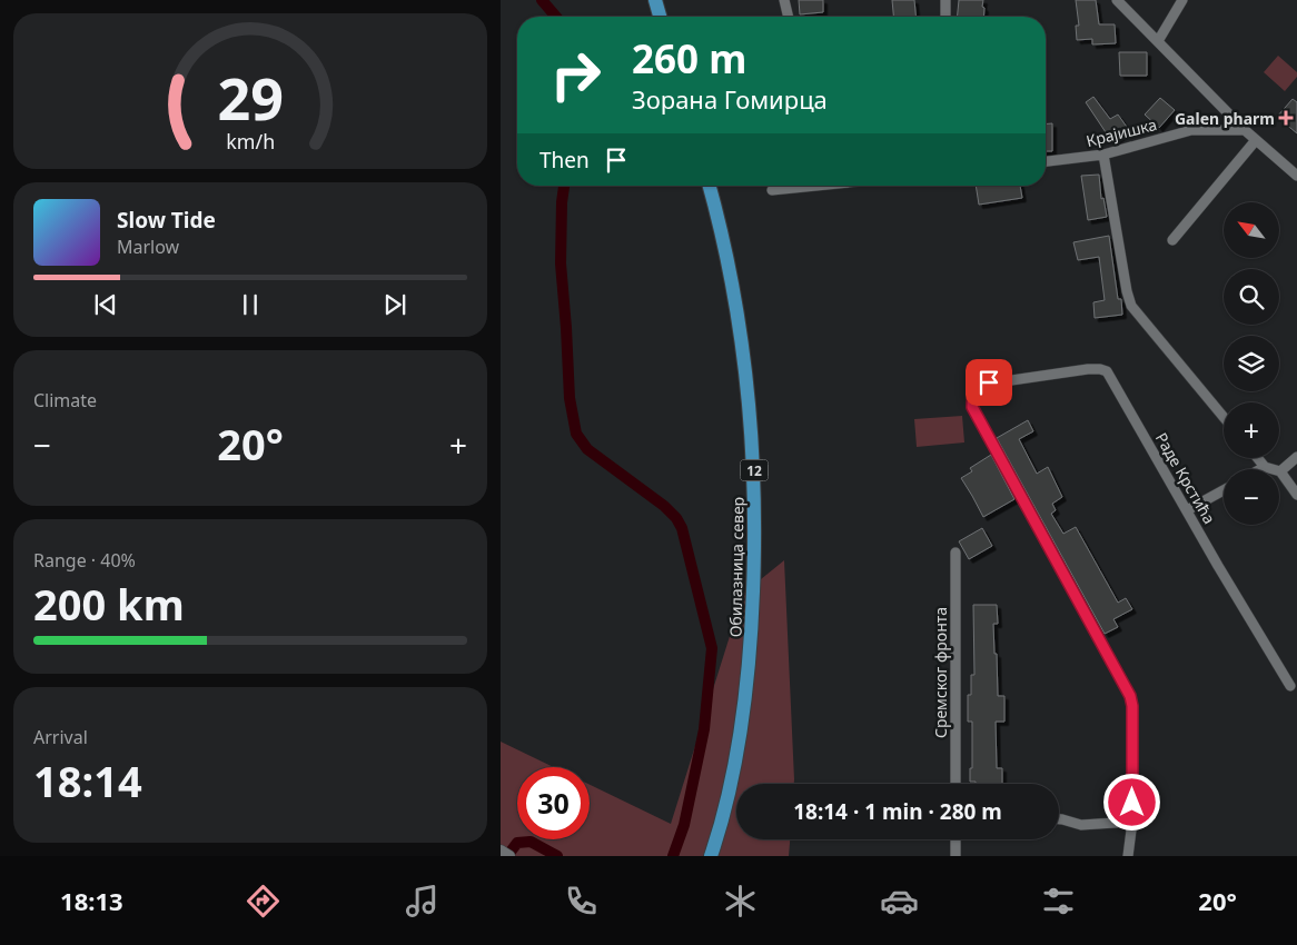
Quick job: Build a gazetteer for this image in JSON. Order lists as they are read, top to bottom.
{
  "streets": {
    "main road": ["12", "Обилазница север"],
    "street": ["Крајишка", "Раде Крстића", "Сремског фронта"]
  },
  "places": {
    "health": ["Galen pharm"]
  },
  "north": "top left",
  "page": {
    "turn": ["260 m", "Зорана Гомирца"],
    "then": "Then",
    "song": ["Slow Tide", "Marlow"],
    "map_buttons": ["+", "−"],
    "tile": [
      "Climate",
      ["Range · 40%", "200 km"],
      ["Arrival", "18:14"]
    ],
    "heat": ["−", "20°", "+"],
    "limit": "30",
    "trip": "18:14 · 1 min · 280 m",
    "tabs": ["18:13", "20°"],
    "gauge": ["29", "km/h"]
  }
}
